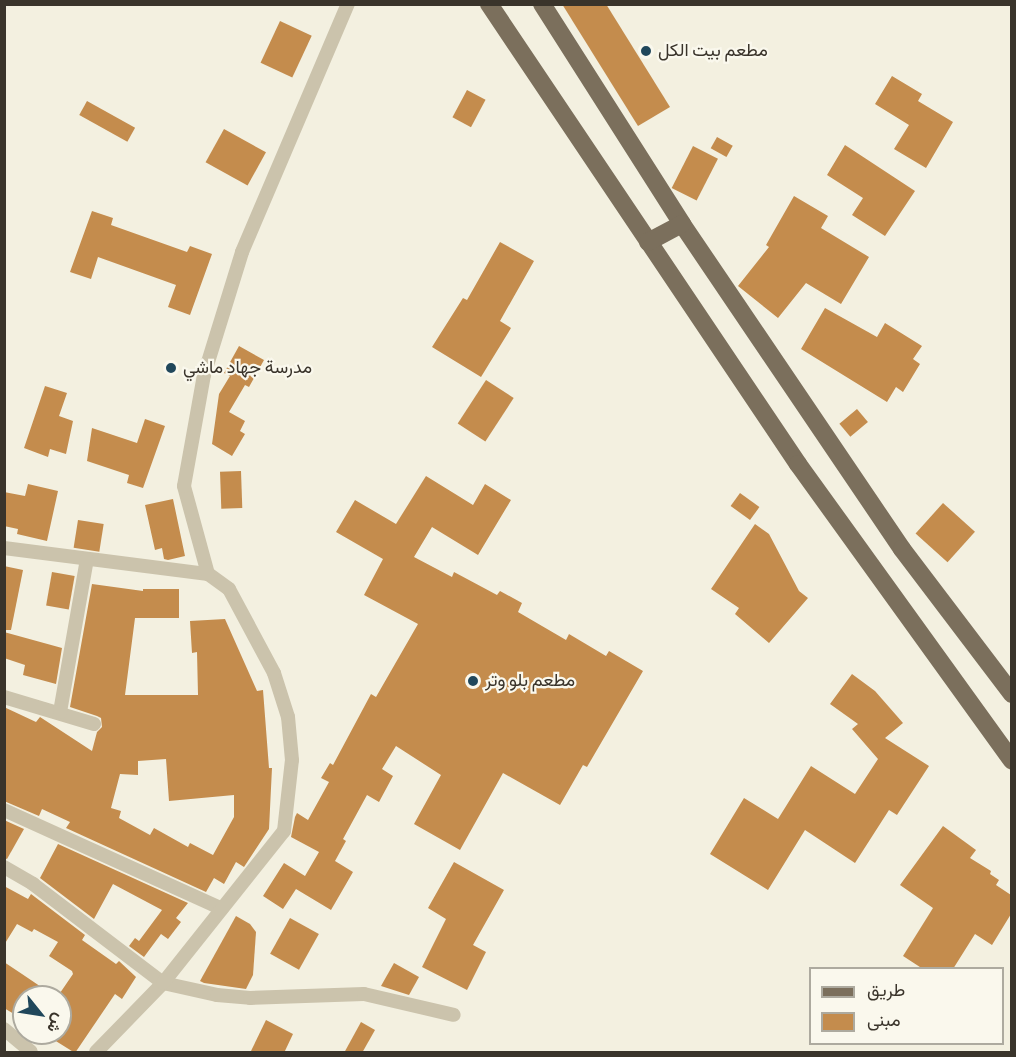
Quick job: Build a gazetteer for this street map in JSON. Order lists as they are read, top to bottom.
{
  "places": ["مطعم بيت الكل", "مدرسة جهاد ماشي", "مطعم بلو وتر"],
  "legend": ["طريق", "مبنى"],
  "north": "bottom right"
}
